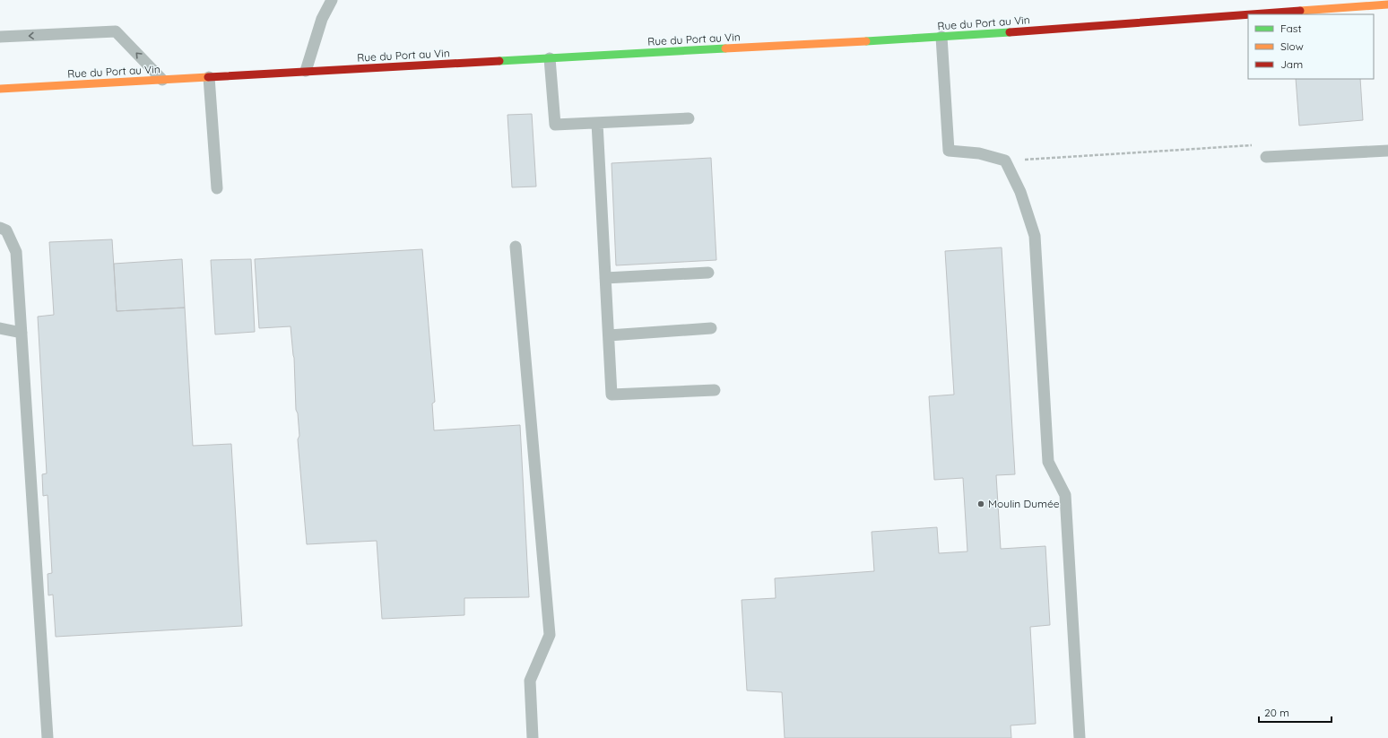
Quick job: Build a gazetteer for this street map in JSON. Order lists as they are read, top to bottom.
{
  "streets": {
    "street": ["Rue du Port au Vin"]
  },
  "places": ["Moulin Dumée"],
  "legend": ["Fast", "Slow", "Jam"],
  "scale_bar": "20 m"
}
